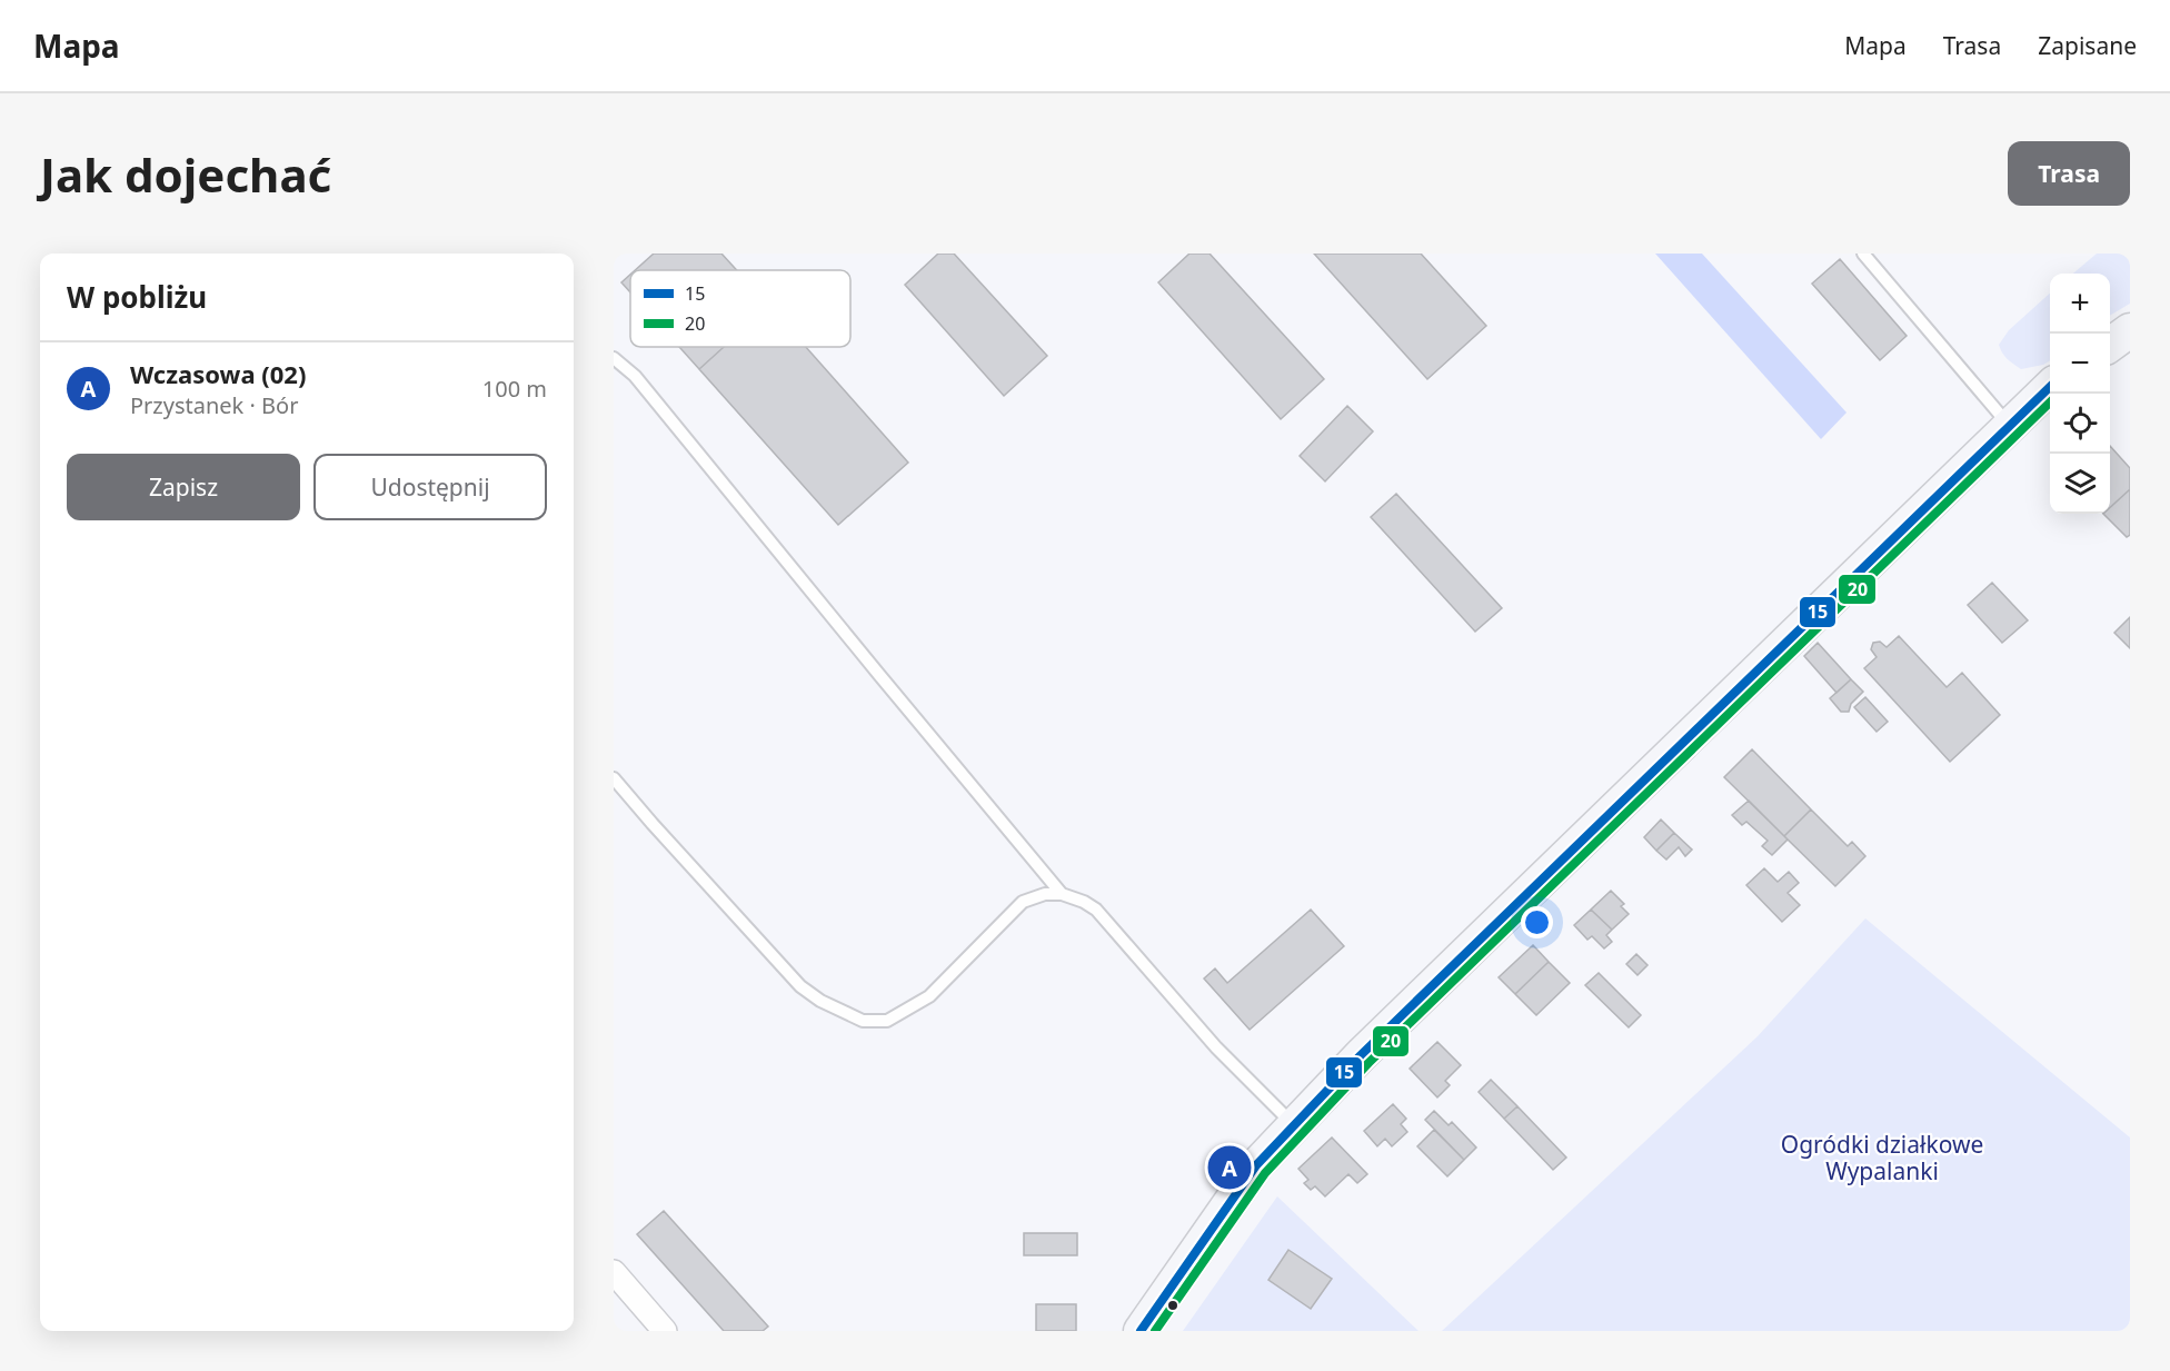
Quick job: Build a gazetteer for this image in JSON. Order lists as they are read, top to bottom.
{
  "parks": ["Ogródki działkowe Wypalanki"],
  "lines": ["transit line 15", "transit line 20"],
  "legend": ["15", "20"],
  "page": {
    "header": "Mapa",
    "nav": ["Mapa", "Trasa", "Zapisane"],
    "buttons": [
      "Trasa",
      ["Zapisz", "Udostępnij"]
    ],
    "title": "Jak dojechać",
    "heading": "W pobliżu",
    "map_buttons": ["+", "−"],
    "list": [
      {
        "mark": "A",
        "name": "Wczasowa (02)",
        "note": "Przystanek · Bór",
        "value": "100 m"
      }
    ],
    "pins": "A"
  }
}
